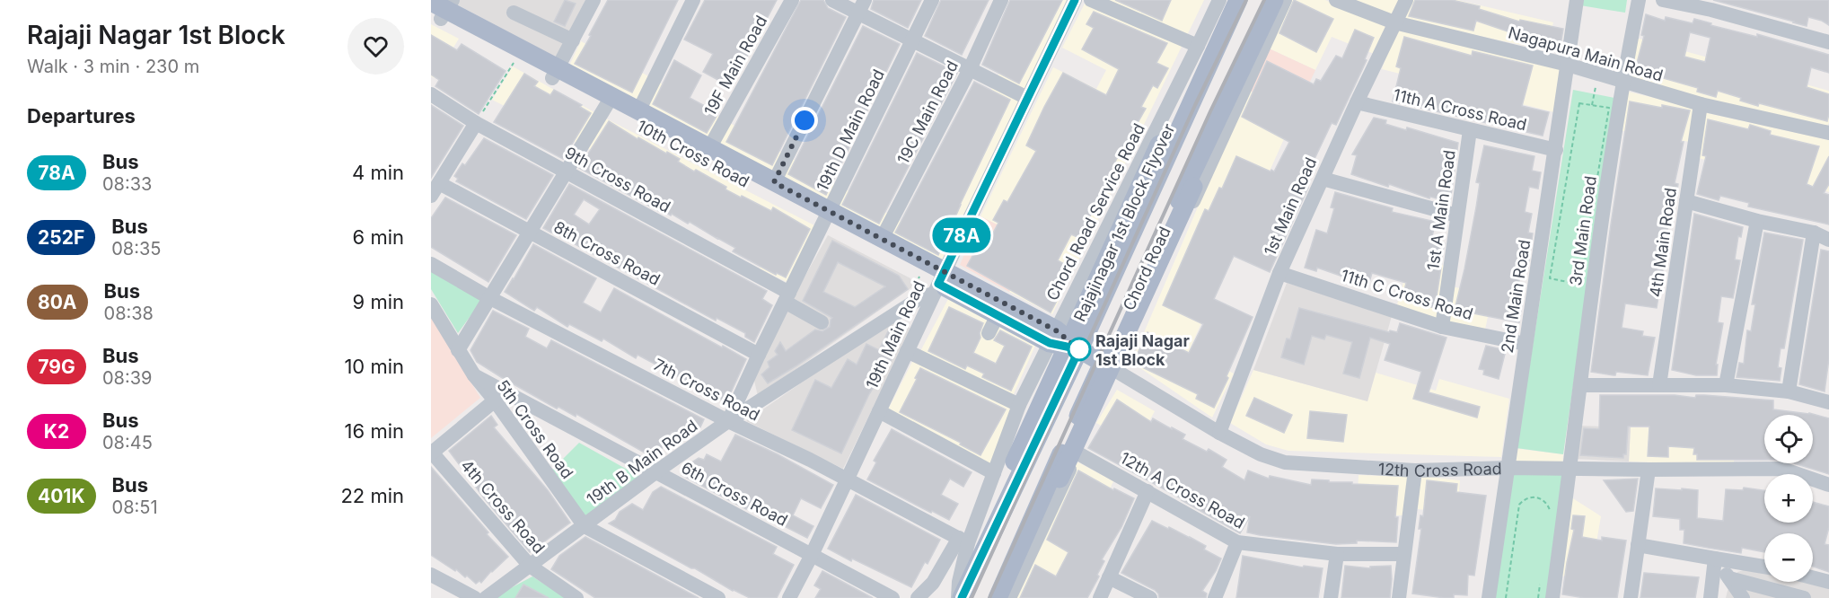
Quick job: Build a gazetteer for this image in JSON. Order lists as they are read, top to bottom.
{
  "streets": {
    "main road": [
      "10th Cross Road",
      "Rajajinagar 1st Block Flyover",
      "Chord Road",
      "12th Cross Road"
    ],
    "street": [
      "Nagapura Main Road",
      "19F Main Road",
      "11th A Cross Road",
      "19C Main Road",
      "19th D Main Road",
      "9th Cross Road",
      "1st Main Road",
      "1st A Main Road",
      "Chord Road Service Road",
      "3rd Main Road",
      "4th Main Road",
      "8th Cross Road",
      "11th C Cross Road",
      "2nd Main Road",
      "19th Main Road",
      "7th Cross Road",
      "5th Cross Road",
      "19th B Main Road",
      "12th A Cross Road",
      "6th Cross Road",
      "4th Cross Road"
    ]
  },
  "crossings": [
    ["Nagapura Main Road", "1st Main Road"],
    ["Nagapura Main Road", "3rd Main Road"],
    ["Nagapura Main Road", "4th Main Road"],
    ["Nagapura Main Road", "2nd Main Road"],
    ["19F Main Road", "10th Cross Road"],
    ["11th A Cross Road", "1st Main Road"],
    ["11th A Cross Road", "1st A Main Road"],
    ["11th A Cross Road", "2nd Main Road"],
    ["19C Main Road", "10th Cross Road"],
    ["19th D Main Road", "10th Cross Road"],
    ["19th D Main Road", "9th Cross Road"],
    ["19th D Main Road", "8th Cross Road"],
    ["19th D Main Road", "7th Cross Road"],
    ["19th D Main Road", "19th B Main Road"],
    ["10th Cross Road", "Chord Road Service Road"],
    ["10th Cross Road", "Chord Road"],
    ["10th Cross Road", "19th Main Road"],
    ["10th Cross Road", "19th B Main Road"],
    ["10th Cross Road", "12th Cross Road"],
    ["1st Main Road", "11th C Cross Road"],
    ["1st Main Road", "12th Cross Road"],
    ["1st A Main Road", "11th C Cross Road"],
    ["Chord Road Service Road", "Chord Road"],
    ["Rajajinagar 1st Block Flyover", "Chord Road"],
    ["3rd Main Road", "12th Cross Road"],
    ["Chord Road", "7th Cross Road"],
    ["Chord Road", "12th Cross Road"],
    ["11th C Cross Road", "2nd Main Road"],
    ["2nd Main Road", "12th Cross Road"],
    ["19th Main Road", "7th Cross Road"],
    ["19th Main Road", "19th B Main Road"],
    ["19th Main Road", "6th Cross Road"],
    ["7th Cross Road", "19th B Main Road"],
    ["5th Cross Road", "19th B Main Road"],
    ["5th Cross Road", "6th Cross Road"],
    ["19th B Main Road", "6th Cross Road"],
    ["19th B Main Road", "4th Cross Road"]
  ],
  "places": ["Rajaji Nagar 1st Block"],
  "lines": ["bus line 78A"],
  "page": {
    "heading": [
      ["Rajaji Nagar 1st Block", "Walk · 3 min · 230 m"],
      "Departures"
    ],
    "on_map": "78A",
    "list": [
      {
        "mark": "78A",
        "name": "Bus",
        "note": "08:33",
        "value": "4 min"
      },
      {
        "mark": "252F",
        "name": "Bus",
        "note": "08:35",
        "value": "6 min"
      },
      {
        "mark": "80A",
        "name": "Bus",
        "note": "08:38",
        "value": "9 min"
      },
      {
        "mark": "79G",
        "name": "Bus",
        "note": "08:39",
        "value": "10 min"
      },
      {
        "mark": "K2",
        "name": "Bus",
        "note": "08:45",
        "value": "16 min"
      },
      {
        "mark": "401K",
        "name": "Bus",
        "note": "08:51",
        "value": "22 min"
      }
    ],
    "map_buttons": ["+", "−"]
  }
}
